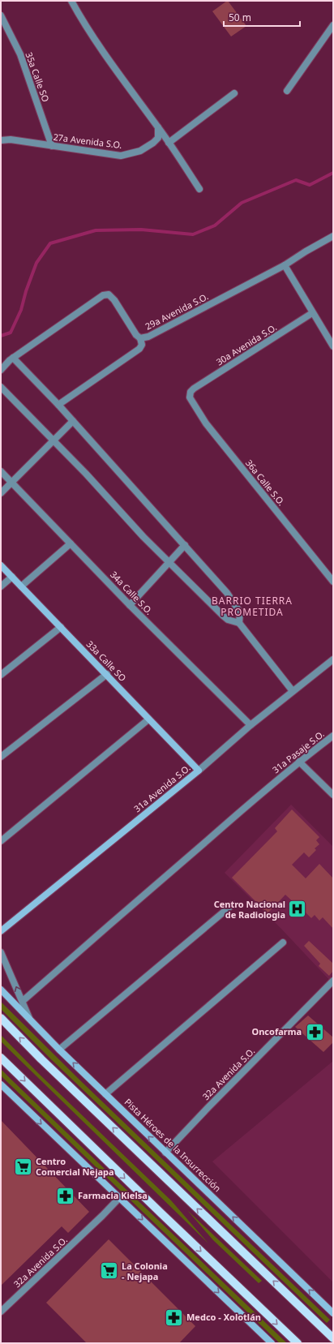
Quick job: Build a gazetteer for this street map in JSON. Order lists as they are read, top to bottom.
{
  "streets": {
    "street": [
      "35a Calle SO",
      "27a Avenida S.O.",
      "29a Avenida S.O.",
      "30a Avenida S.O.",
      "36a Calle S.O.",
      "34a Calle S.O.",
      "33a Calle SO",
      "31a Pasaje S.O.",
      "31a Avenida S.O.",
      "32a Avenida S.O.",
      "Pista Héroes de la Insurrección"
    ]
  },
  "crossings": [
    ["35a Calle SO", "27a Avenida S.O."],
    ["30a Avenida S.O.", "36a Calle S.O."],
    ["34a Calle S.O.", "31a Avenida S.O."],
    ["33a Calle SO", "31a Avenida S.O."],
    ["32a Avenida S.O.", "Pista Héroes de la Insurrección"]
  ],
  "one_way": ["Pista Héroes de la Insurrección"],
  "districts": ["BARRIO TIERRA PROMETIDA"],
  "places": {
    "hospital": ["Centro Nacional de Radiologia"],
    "pharmacy": ["Oncofarma", "Farmacia Kielsa", "Medco - Xolotlán"],
    "supermarket": ["Centro Comercial Nejapa", "La Colonia - Nejapa"]
  },
  "scale_bar": "50 m"
}
